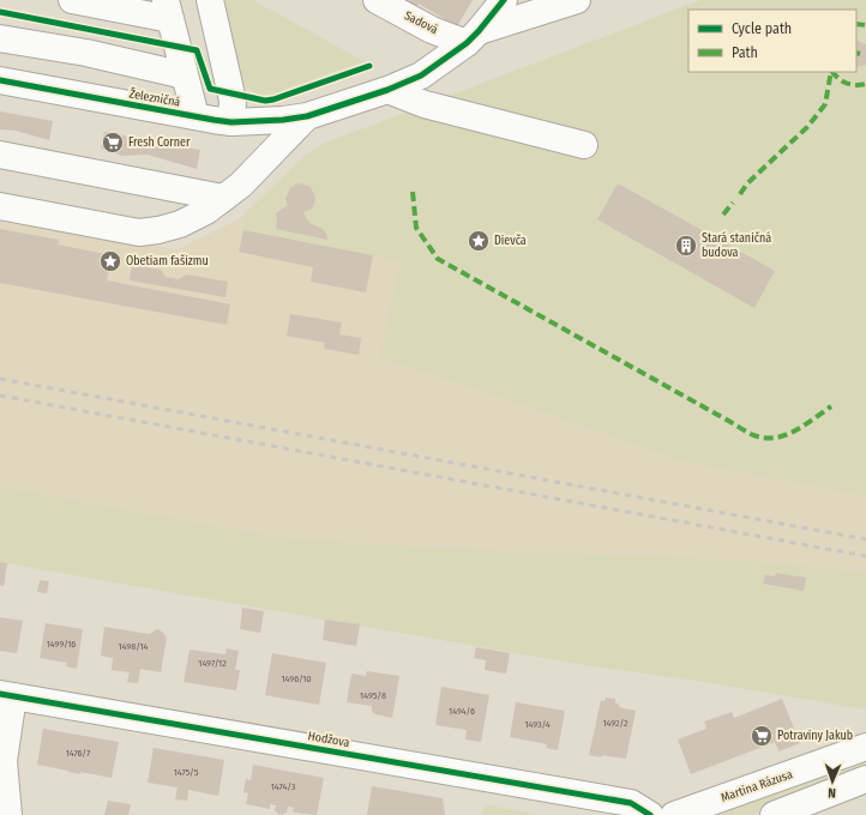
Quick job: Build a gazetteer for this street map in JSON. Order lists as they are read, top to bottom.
{
  "streets": {
    "street": [
      "Sadová",
      "Železničná",
      "Hodžova",
      "Martina Rázusa"
    ]
  },
  "crossings": [
    ["Sadová", "Železničná"]
  ],
  "places": {
    "supermarket": ["Fresh Corner", "Potraviny Jakub"],
    "place": ["Dievča", "Obetiam fašizmu"],
    "building": ["Stará staničná budova"]
  },
  "house_numbers": [
    "1499/16",
    "1498/14",
    "1497/12",
    "1496/10",
    "1495/8",
    "1494/6",
    "1492/2",
    "1493/4",
    "1476/7",
    "1475/5",
    "1474/3"
  ],
  "legend": ["Cycle path", "Path"],
  "north": "bottom"
}
